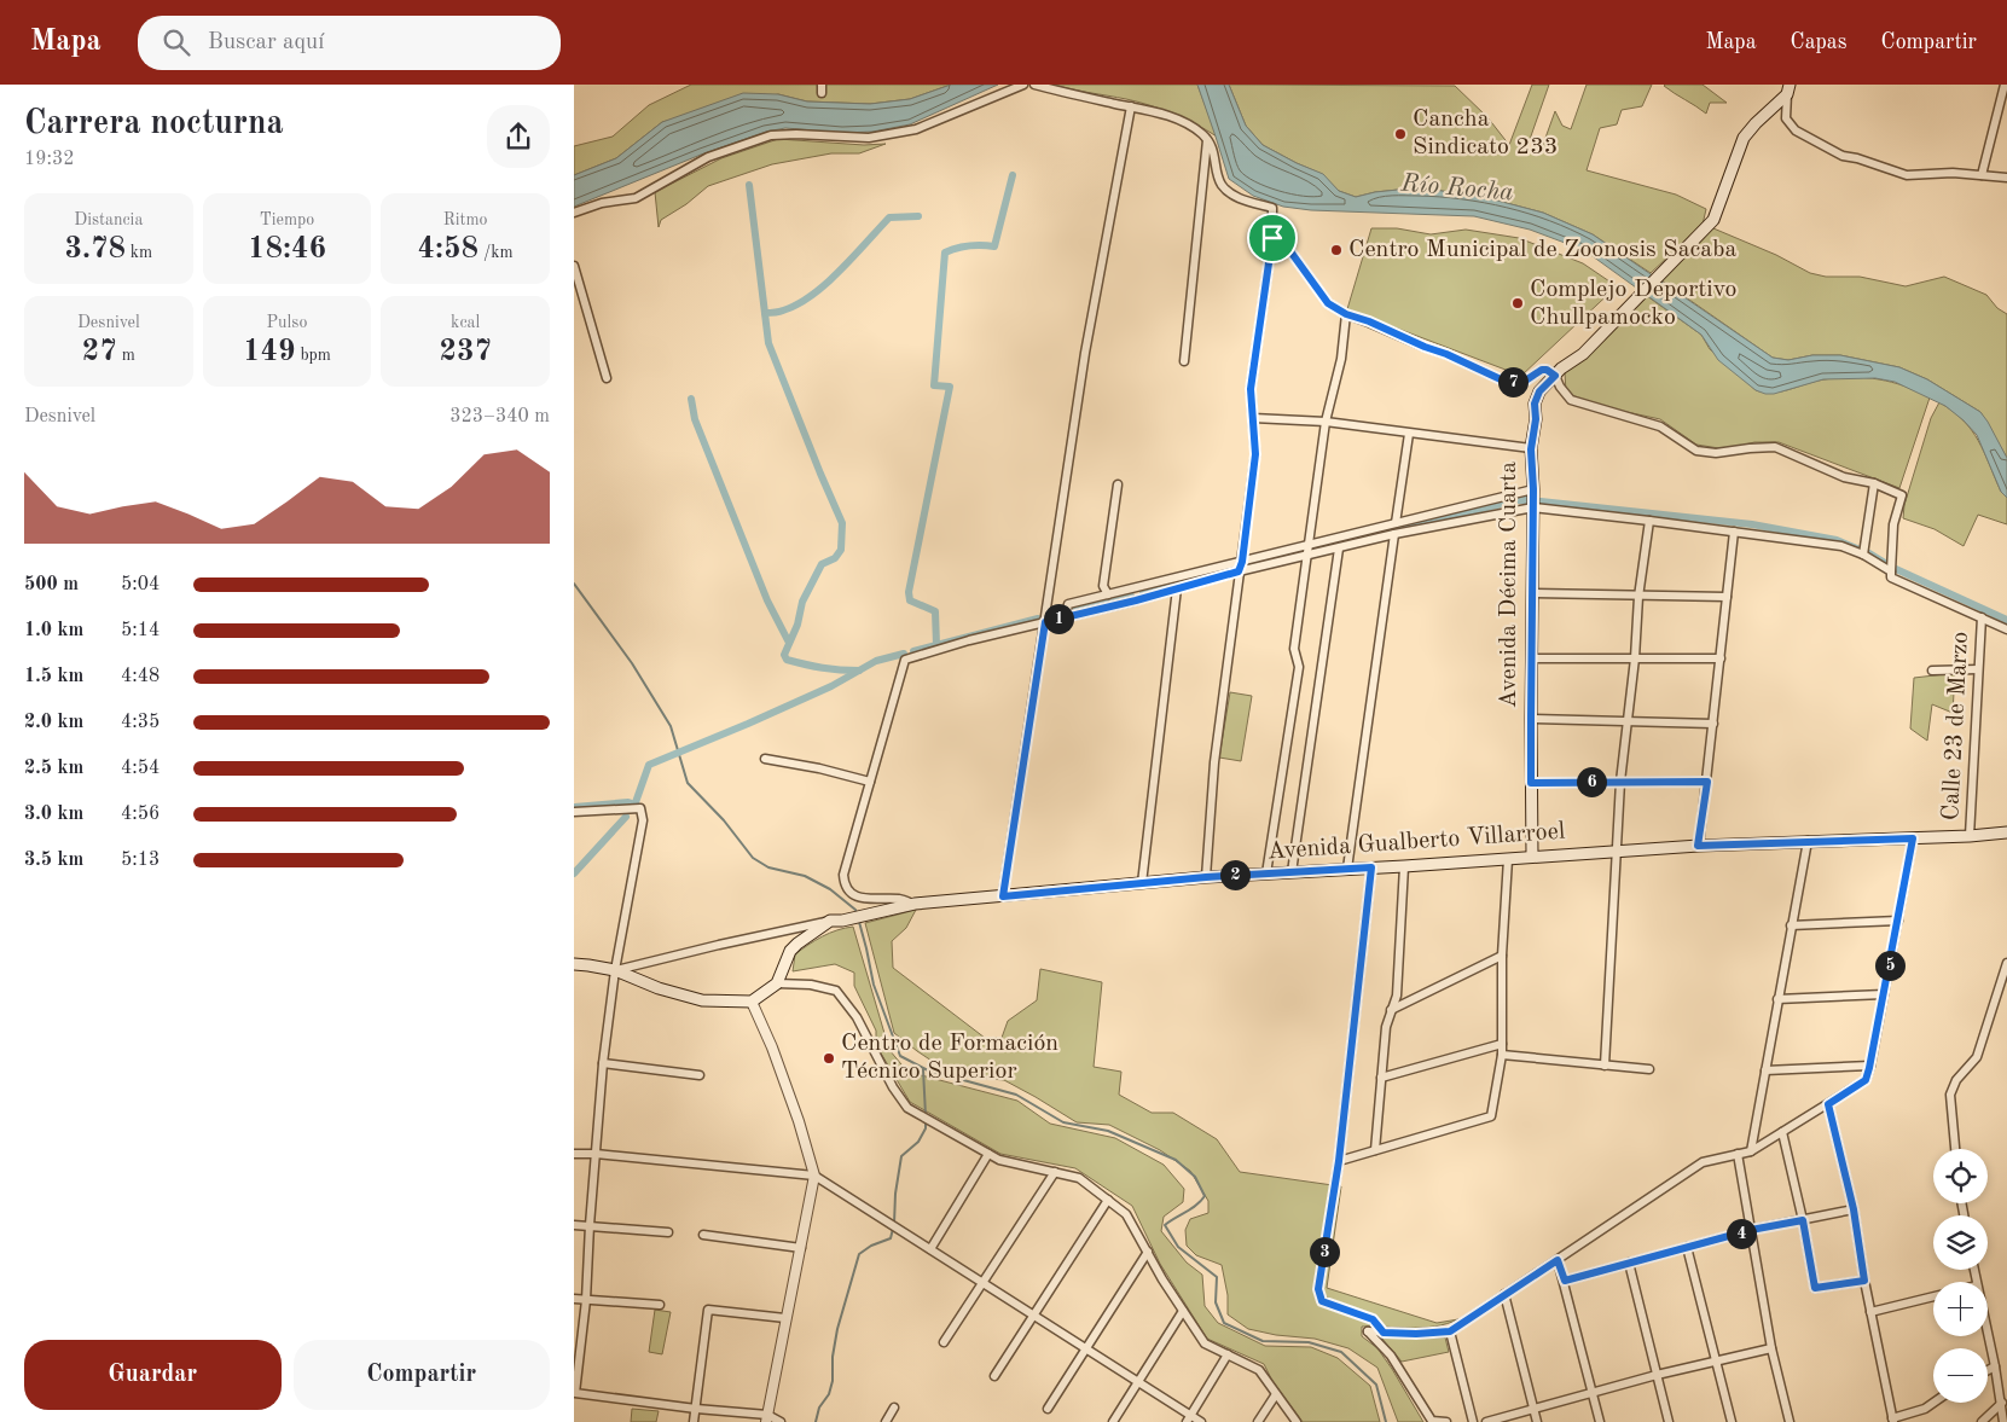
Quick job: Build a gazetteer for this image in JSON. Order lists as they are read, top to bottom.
{
  "streets": {
    "main road": ["Avenida Décima Cuarta", "Avenida Gualberto Villarroel"],
    "street": ["Calle 23 de Marzo"]
  },
  "crossings": [
    ["Avenida Décima Cuarta", "Avenida Gualberto Villarroel"],
    ["Calle 23 de Marzo", "Avenida Gualberto Villarroel"]
  ],
  "water": ["Río Rocha"],
  "places": [
    "Cancha Sindicato 233",
    "Centro Municipal de Zoonosis Sacaba",
    "Complejo Deportivo Chullpamocko",
    "Centro de Formación Técnico Superior"
  ],
  "page": {
    "header": "Mapa",
    "search": "Buscar aquí",
    "nav": ["Mapa", "Capas", "Compartir"],
    "heading": ["Carrera nocturna", "19:32"],
    "stats": [
      ["Distancia", "3.78 km"],
      ["Tiempo", "18:46"],
      ["Ritmo", "4:58 /km"],
      ["Desnivel", "27 m"],
      ["Pulso", "149 bpm"],
      ["kcal", "237"]
    ],
    "pins": [
      "7",
      "1",
      "6",
      "2",
      "5",
      "4",
      "3"
    ],
    "chart": ["Desnivel", "323–340 m"],
    "list": [
      {
        "name": "500 m",
        "note": "5:04"
      },
      {
        "name": "1.0 km",
        "note": "5:14"
      },
      {
        "name": "1.5 km",
        "note": "4:48"
      },
      {
        "name": "2.0 km",
        "note": "4:35"
      },
      {
        "name": "2.5 km",
        "note": "4:54"
      },
      {
        "name": "3.0 km",
        "note": "4:56"
      },
      {
        "name": "3.5 km",
        "note": "5:13"
      }
    ],
    "map_buttons": ["+", "−"],
    "buttons": ["Guardar", "Compartir"]
  }
}
